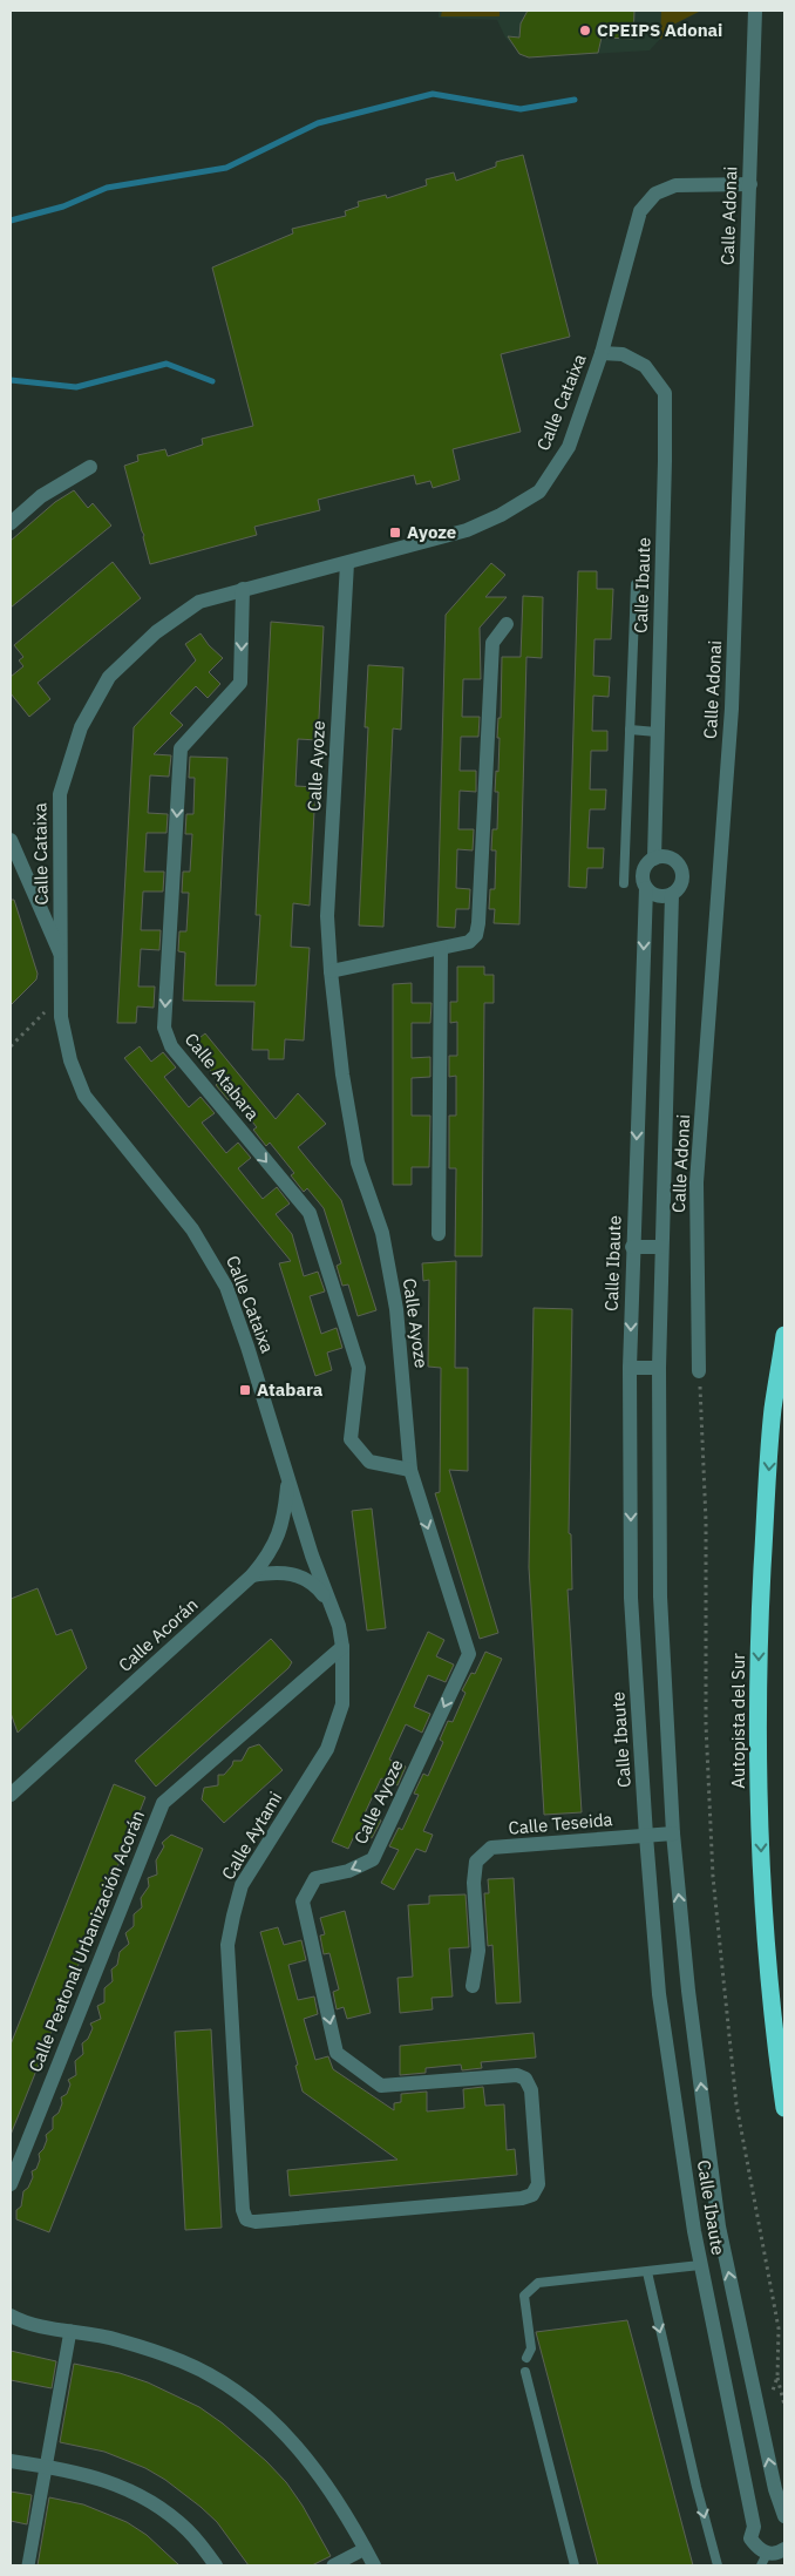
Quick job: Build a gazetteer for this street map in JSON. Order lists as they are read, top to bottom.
{
  "streets": {
    "highway": ["Autopista del Sur"],
    "street": [
      "Calle Adonai",
      "Calle Cataixa",
      "Calle Ibaute",
      "Calle Ayoze",
      "Calle Atabara",
      "Calle Acorán",
      "Calle Teseida",
      "Calle Aytami",
      "Calle Peatonal Urbanización Acorán"
    ]
  },
  "crossings": [
    ["Calle Adonai", "Calle Cataixa"],
    ["Calle Cataixa", "Calle Ibaute"],
    ["Calle Cataixa", "Calle Ayoze"],
    ["Calle Cataixa", "Calle Atabara"],
    ["Calle Cataixa", "Calle Acorán"],
    ["Calle Cataixa", "Calle Aytami"],
    ["Calle Ibaute", "Calle Teseida"],
    ["Calle Ayoze", "Calle Atabara"],
    ["Calle Ayoze", "Calle Aytami"],
    ["Calle Aytami", "Calle Peatonal Urbanización Acorán"]
  ],
  "one_way": ["Calle Atabara", "Autopista del Sur"],
  "places": {
    "other": ["CPEIPS Adonai"],
    "transit": ["Ayoze", "Atabara"]
  }
}
